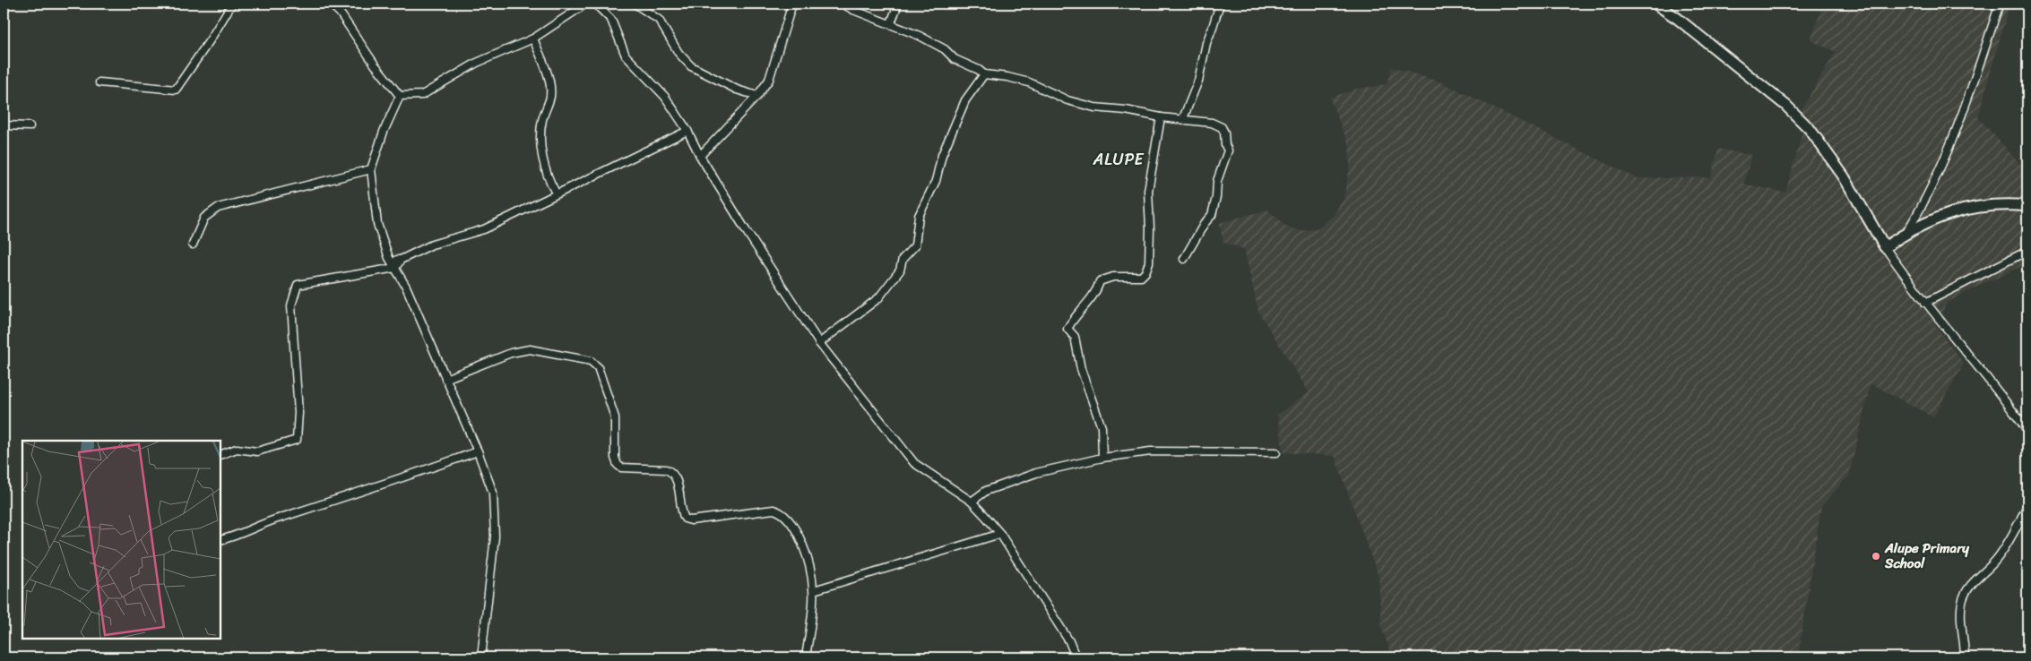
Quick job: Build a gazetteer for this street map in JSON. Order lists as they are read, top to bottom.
{
  "districts": ["ALUPE"],
  "places": ["Alupe Primary School"]
}
